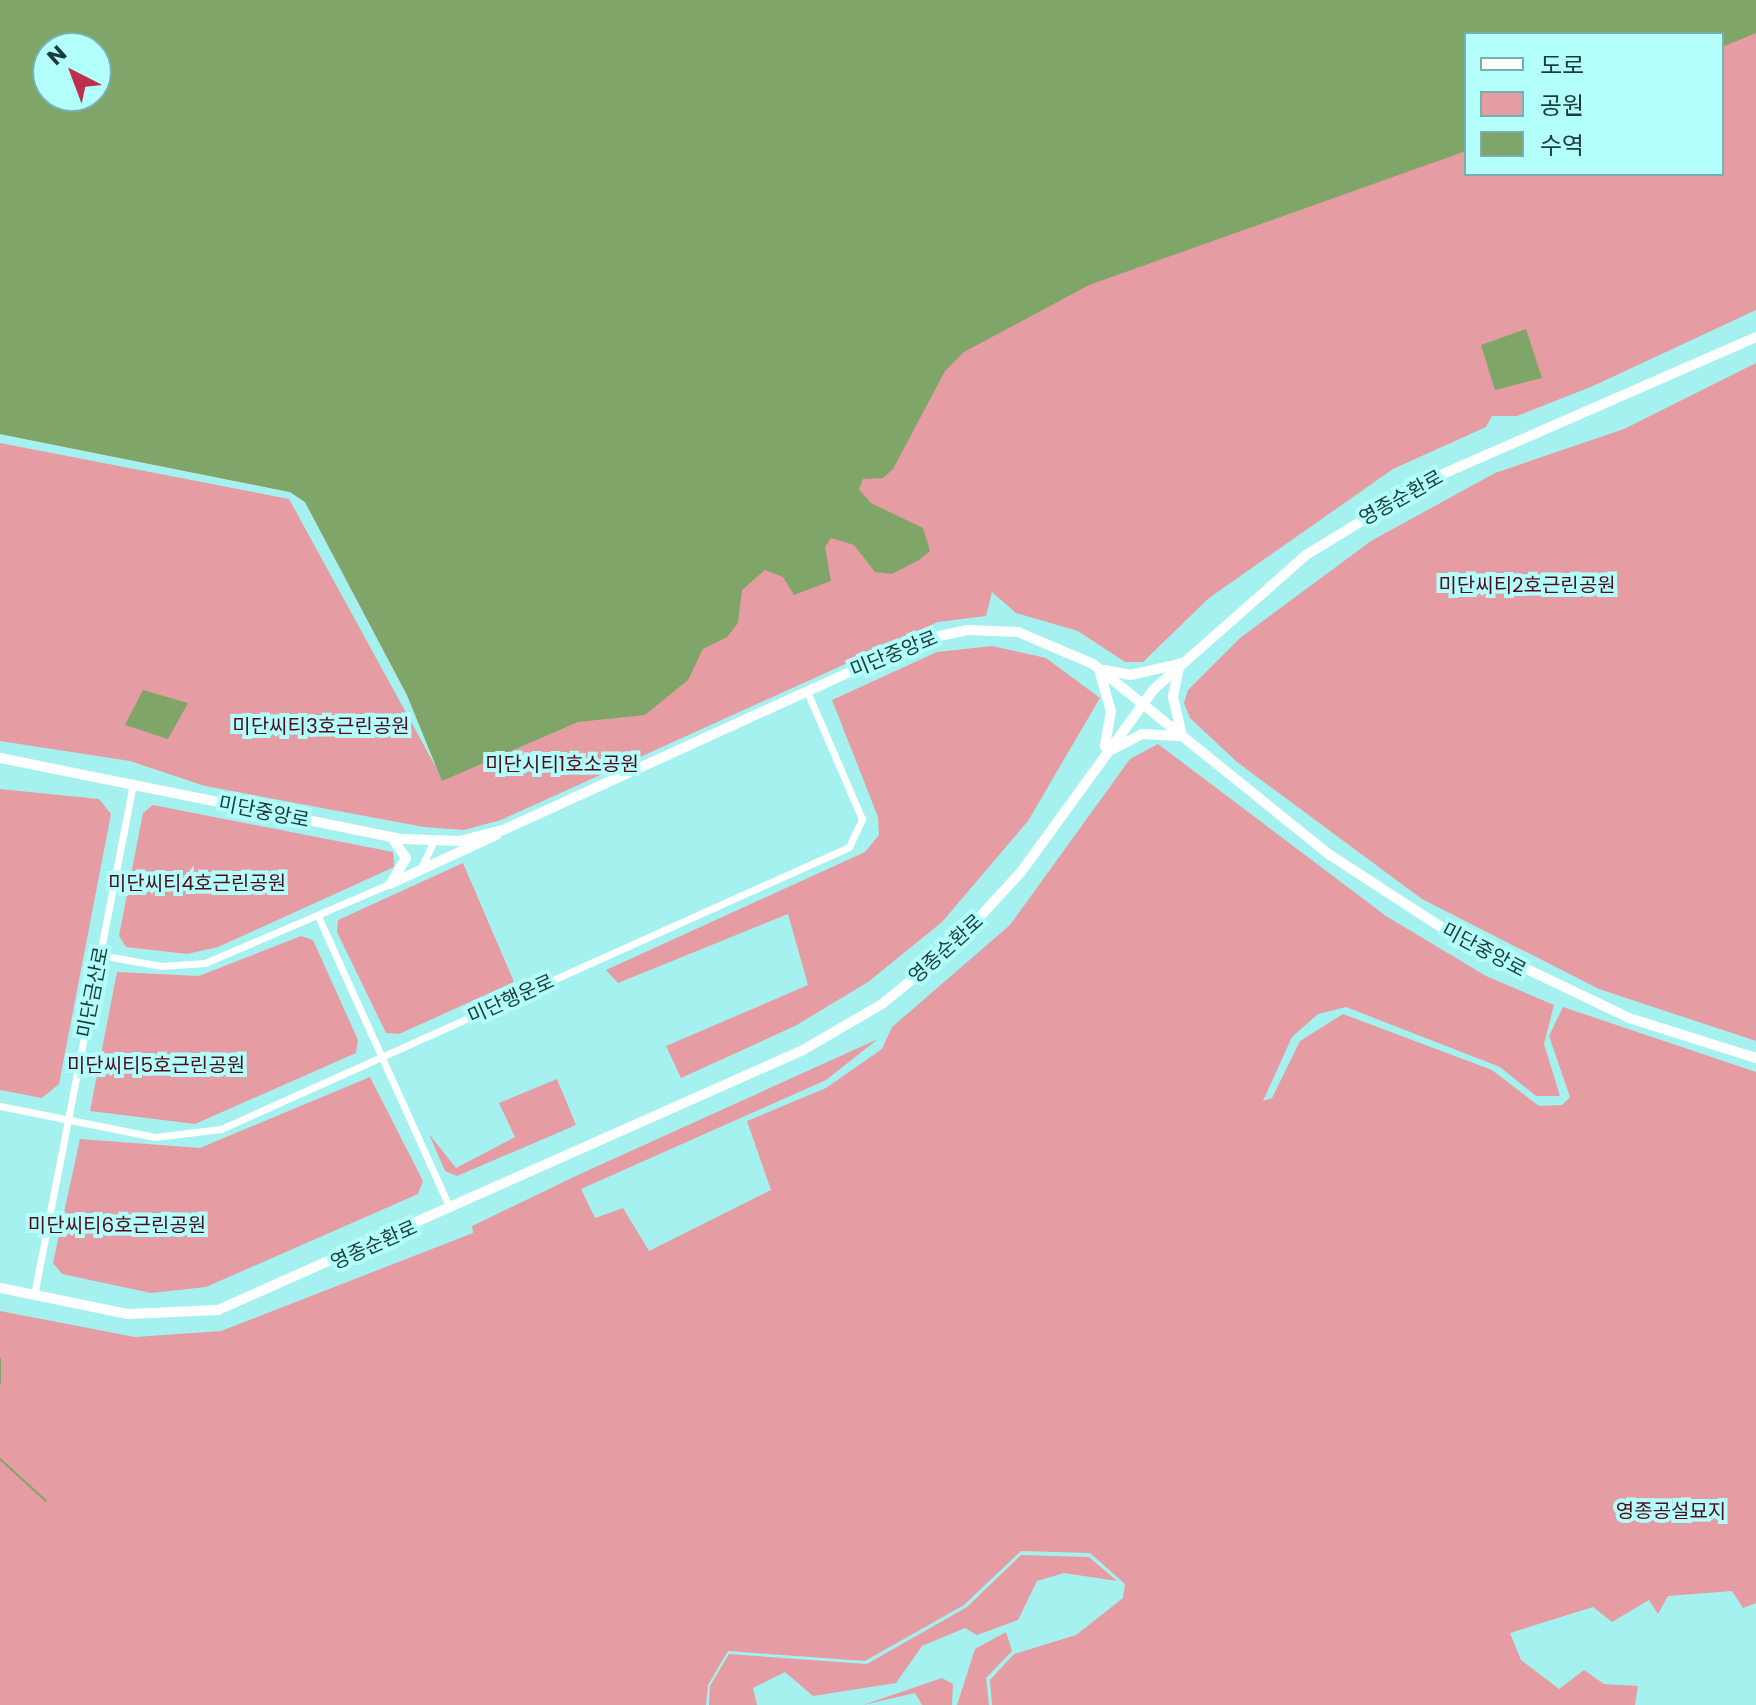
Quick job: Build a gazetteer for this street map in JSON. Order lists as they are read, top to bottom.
{
  "streets": {
    "street": [
      "영종순환로",
      "미단중앙로",
      "미단금산로",
      "미단행운로"
    ]
  },
  "crossings": [
    ["영종순환로", "미단중앙로"],
    ["영종순환로", "미단금산로"],
    ["미단중앙로", "미단금산로"],
    ["미단중앙로", "미단행운로"],
    ["미단금산로", "미단행운로"]
  ],
  "parks": [
    "미단씨티2호근린공원",
    "미단씨티3호근린공원",
    "미단시티1호소공원",
    "미단씨티4호근린공원",
    "미단씨티5호근린공원",
    "미단씨티6호근린공원",
    "영종공설묘지"
  ],
  "legend": ["도로", "공원", "수역"],
  "north": "top left"
}
